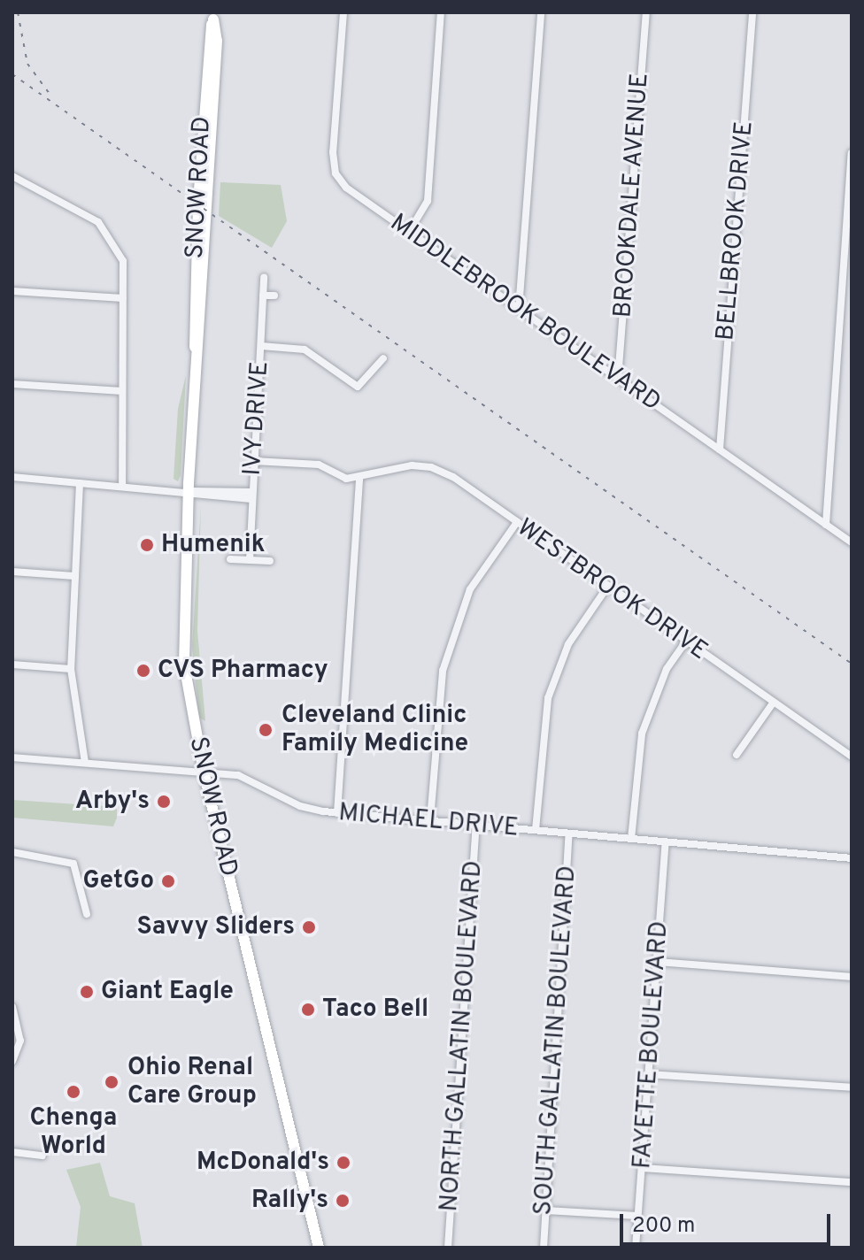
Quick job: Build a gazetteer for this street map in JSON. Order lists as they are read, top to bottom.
{
  "streets": {
    "main road": ["SNOW ROAD"],
    "street": [
      "BROOKDALE AVENUE",
      "BELLBROOK DRIVE",
      "MIDDLEBROOK BOULEVARD",
      "IVY DRIVE",
      "WESTBROOK DRIVE",
      "MICHAEL DRIVE",
      "NORTH GALLATIN BOULEVARD",
      "SOUTH GALLATIN BOULEVARD",
      "FAYETTE BOULEVARD"
    ]
  },
  "crossings": [
    ["SNOW ROAD", "MICHAEL DRIVE"],
    ["BROOKDALE AVENUE", "MIDDLEBROOK BOULEVARD"],
    ["BELLBROOK DRIVE", "MIDDLEBROOK BOULEVARD"],
    ["MICHAEL DRIVE", "NORTH GALLATIN BOULEVARD"],
    ["MICHAEL DRIVE", "SOUTH GALLATIN BOULEVARD"],
    ["MICHAEL DRIVE", "FAYETTE BOULEVARD"]
  ],
  "places": [
    "Humenik",
    "CVS Pharmacy",
    "Cleveland Clinic Family Medicine",
    "Arby's",
    "GetGo",
    "Savvy Sliders",
    "Giant Eagle",
    "Taco Bell",
    "Ohio Renal Care Group",
    "Chenga World",
    "McDonald's",
    "Rally's"
  ],
  "scale_bar": "200 m"
}
